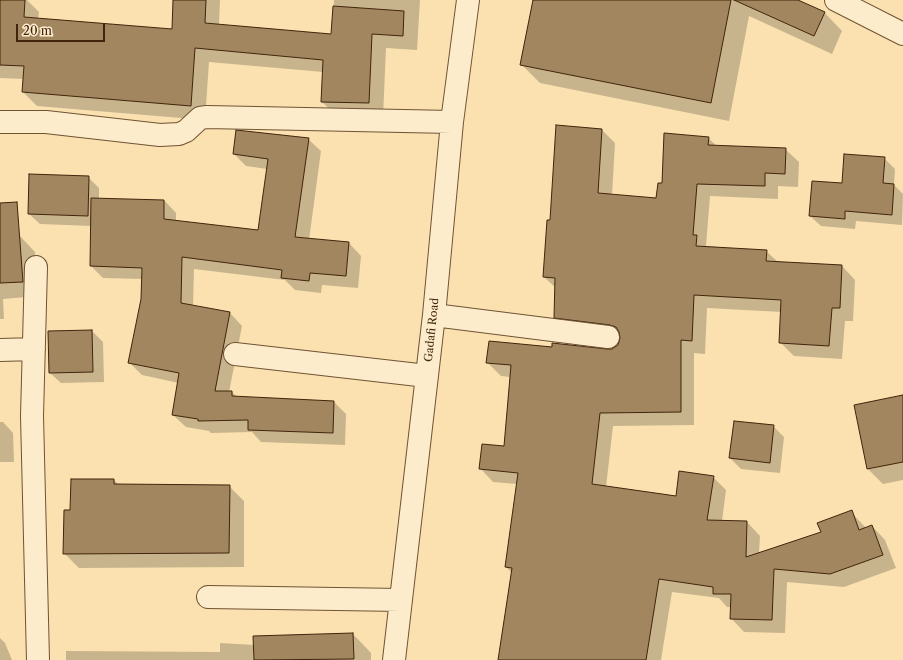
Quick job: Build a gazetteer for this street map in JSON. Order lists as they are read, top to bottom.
{
  "streets": {
    "street": ["Gadafi Road"]
  },
  "scale_bar": "20 m"
}
